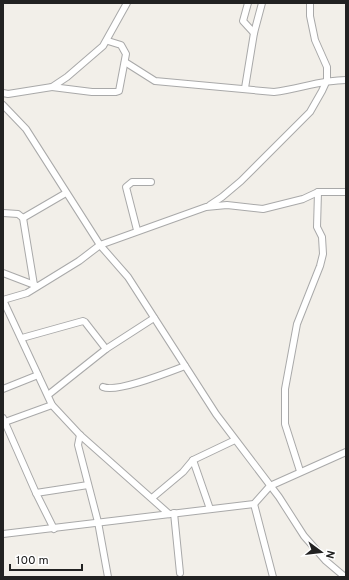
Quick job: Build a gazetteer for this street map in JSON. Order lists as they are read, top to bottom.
{
  "scale_bar": "100 m",
  "north": "right"
}
